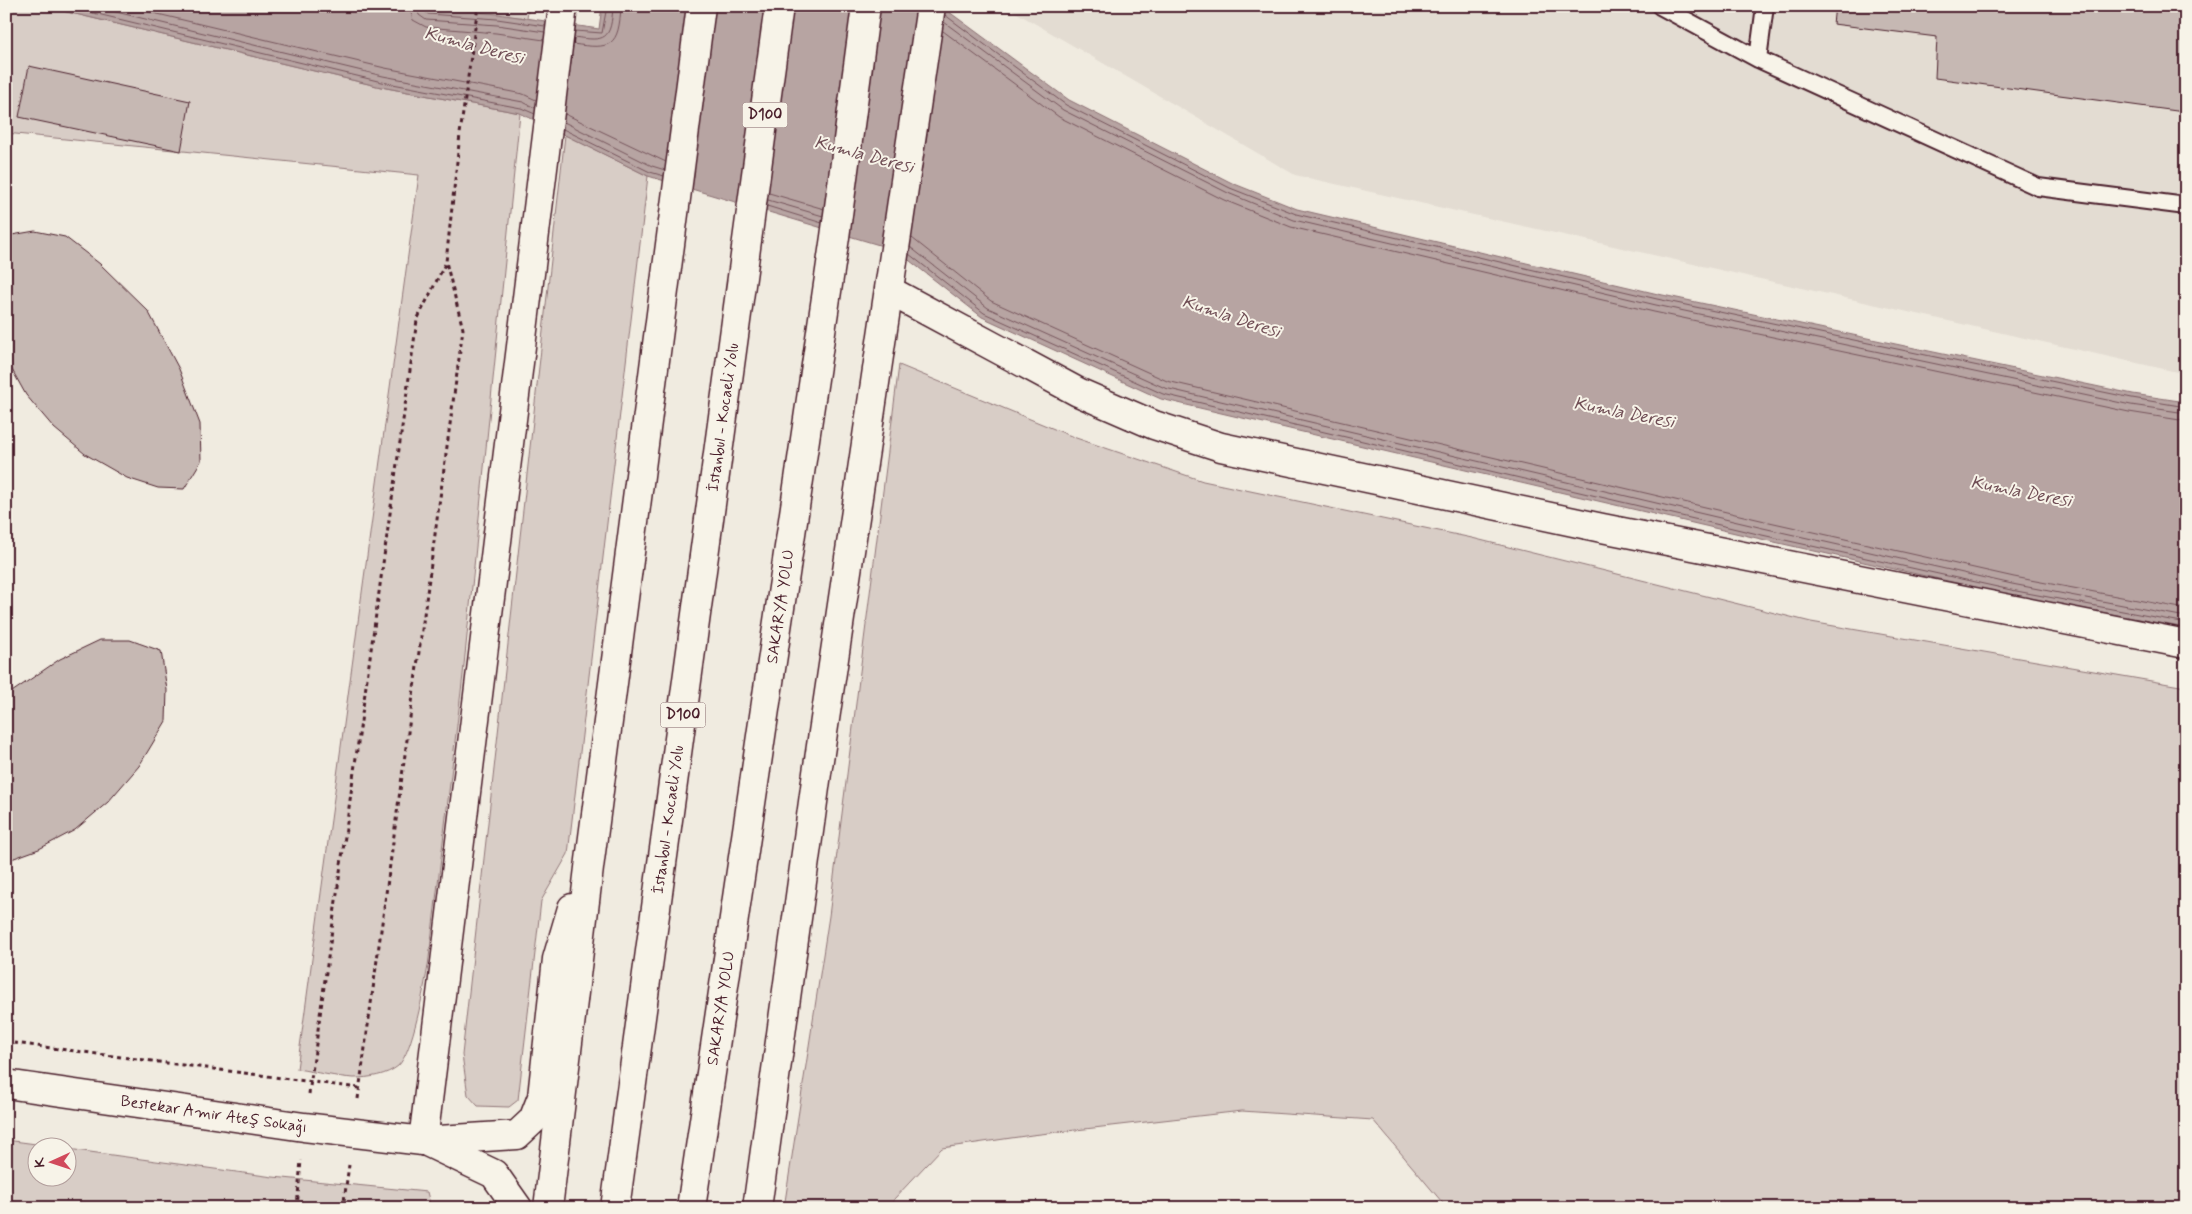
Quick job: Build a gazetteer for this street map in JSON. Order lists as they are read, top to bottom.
{
  "streets": {
    "main road": [
      "D100",
      "İstanbul - Kocaeli Yolu",
      "SAKARYA YOLU",
      "Bestekar Amir Ateş Sokağı"
    ]
  },
  "water": ["Kumla Deresi"],
  "north": "left"
}
